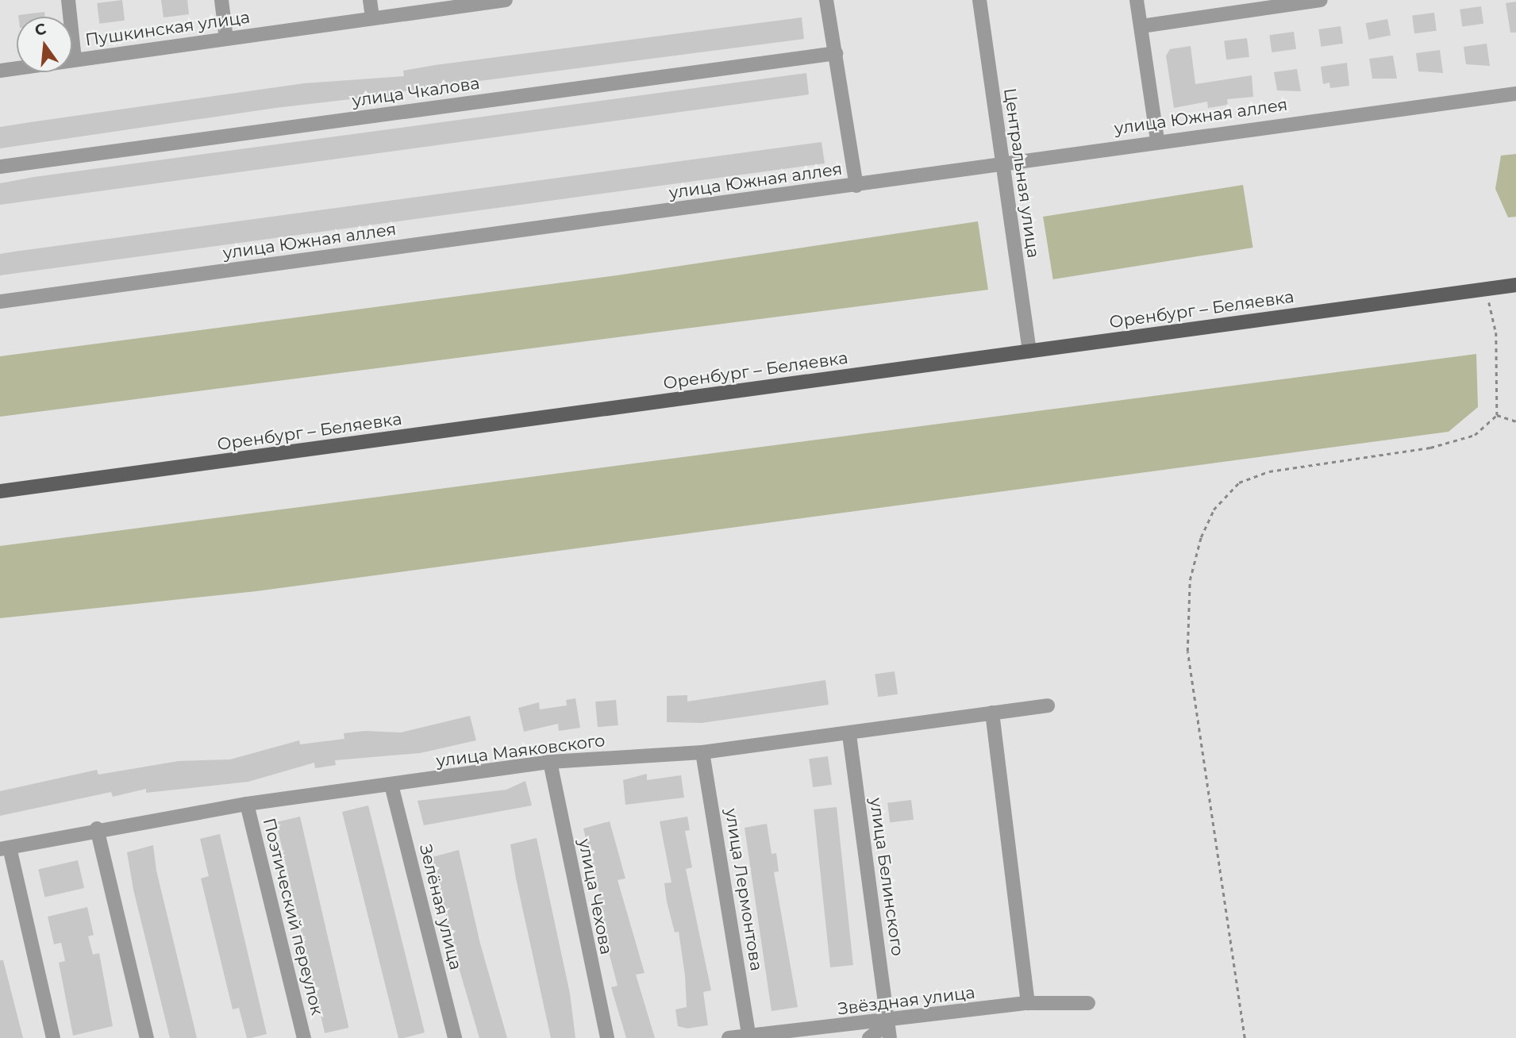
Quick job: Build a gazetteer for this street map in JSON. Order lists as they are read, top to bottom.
{
  "streets": {
    "main road": ["Оренбург – Беляевка"],
    "street": [
      "Пушкинская улица",
      "улица Чкалова",
      "улица Южная аллея",
      "Центральная улица",
      "улица Маяковского",
      "улица Белинского",
      "улица Лермонтова",
      "улица Чехова",
      "Зелёная улица",
      "Поэтический переулок",
      "Звёздная улица"
    ]
  },
  "crossings": [
    ["улица Южная аллея", "Центральная улица"],
    ["Центральная улица", "Оренбург – Беляевка"],
    ["улица Маяковского", "улица Белинского"],
    ["улица Маяковского", "улица Лермонтова"],
    ["улица Маяковского", "улица Чехова"],
    ["улица Маяковского", "Зелёная улица"],
    ["улица Маяковского", "Поэтический переулок"],
    ["улица Белинского", "Звёздная улица"],
    ["улица Лермонтова", "Звёздная улица"]
  ],
  "north": "top"
}
